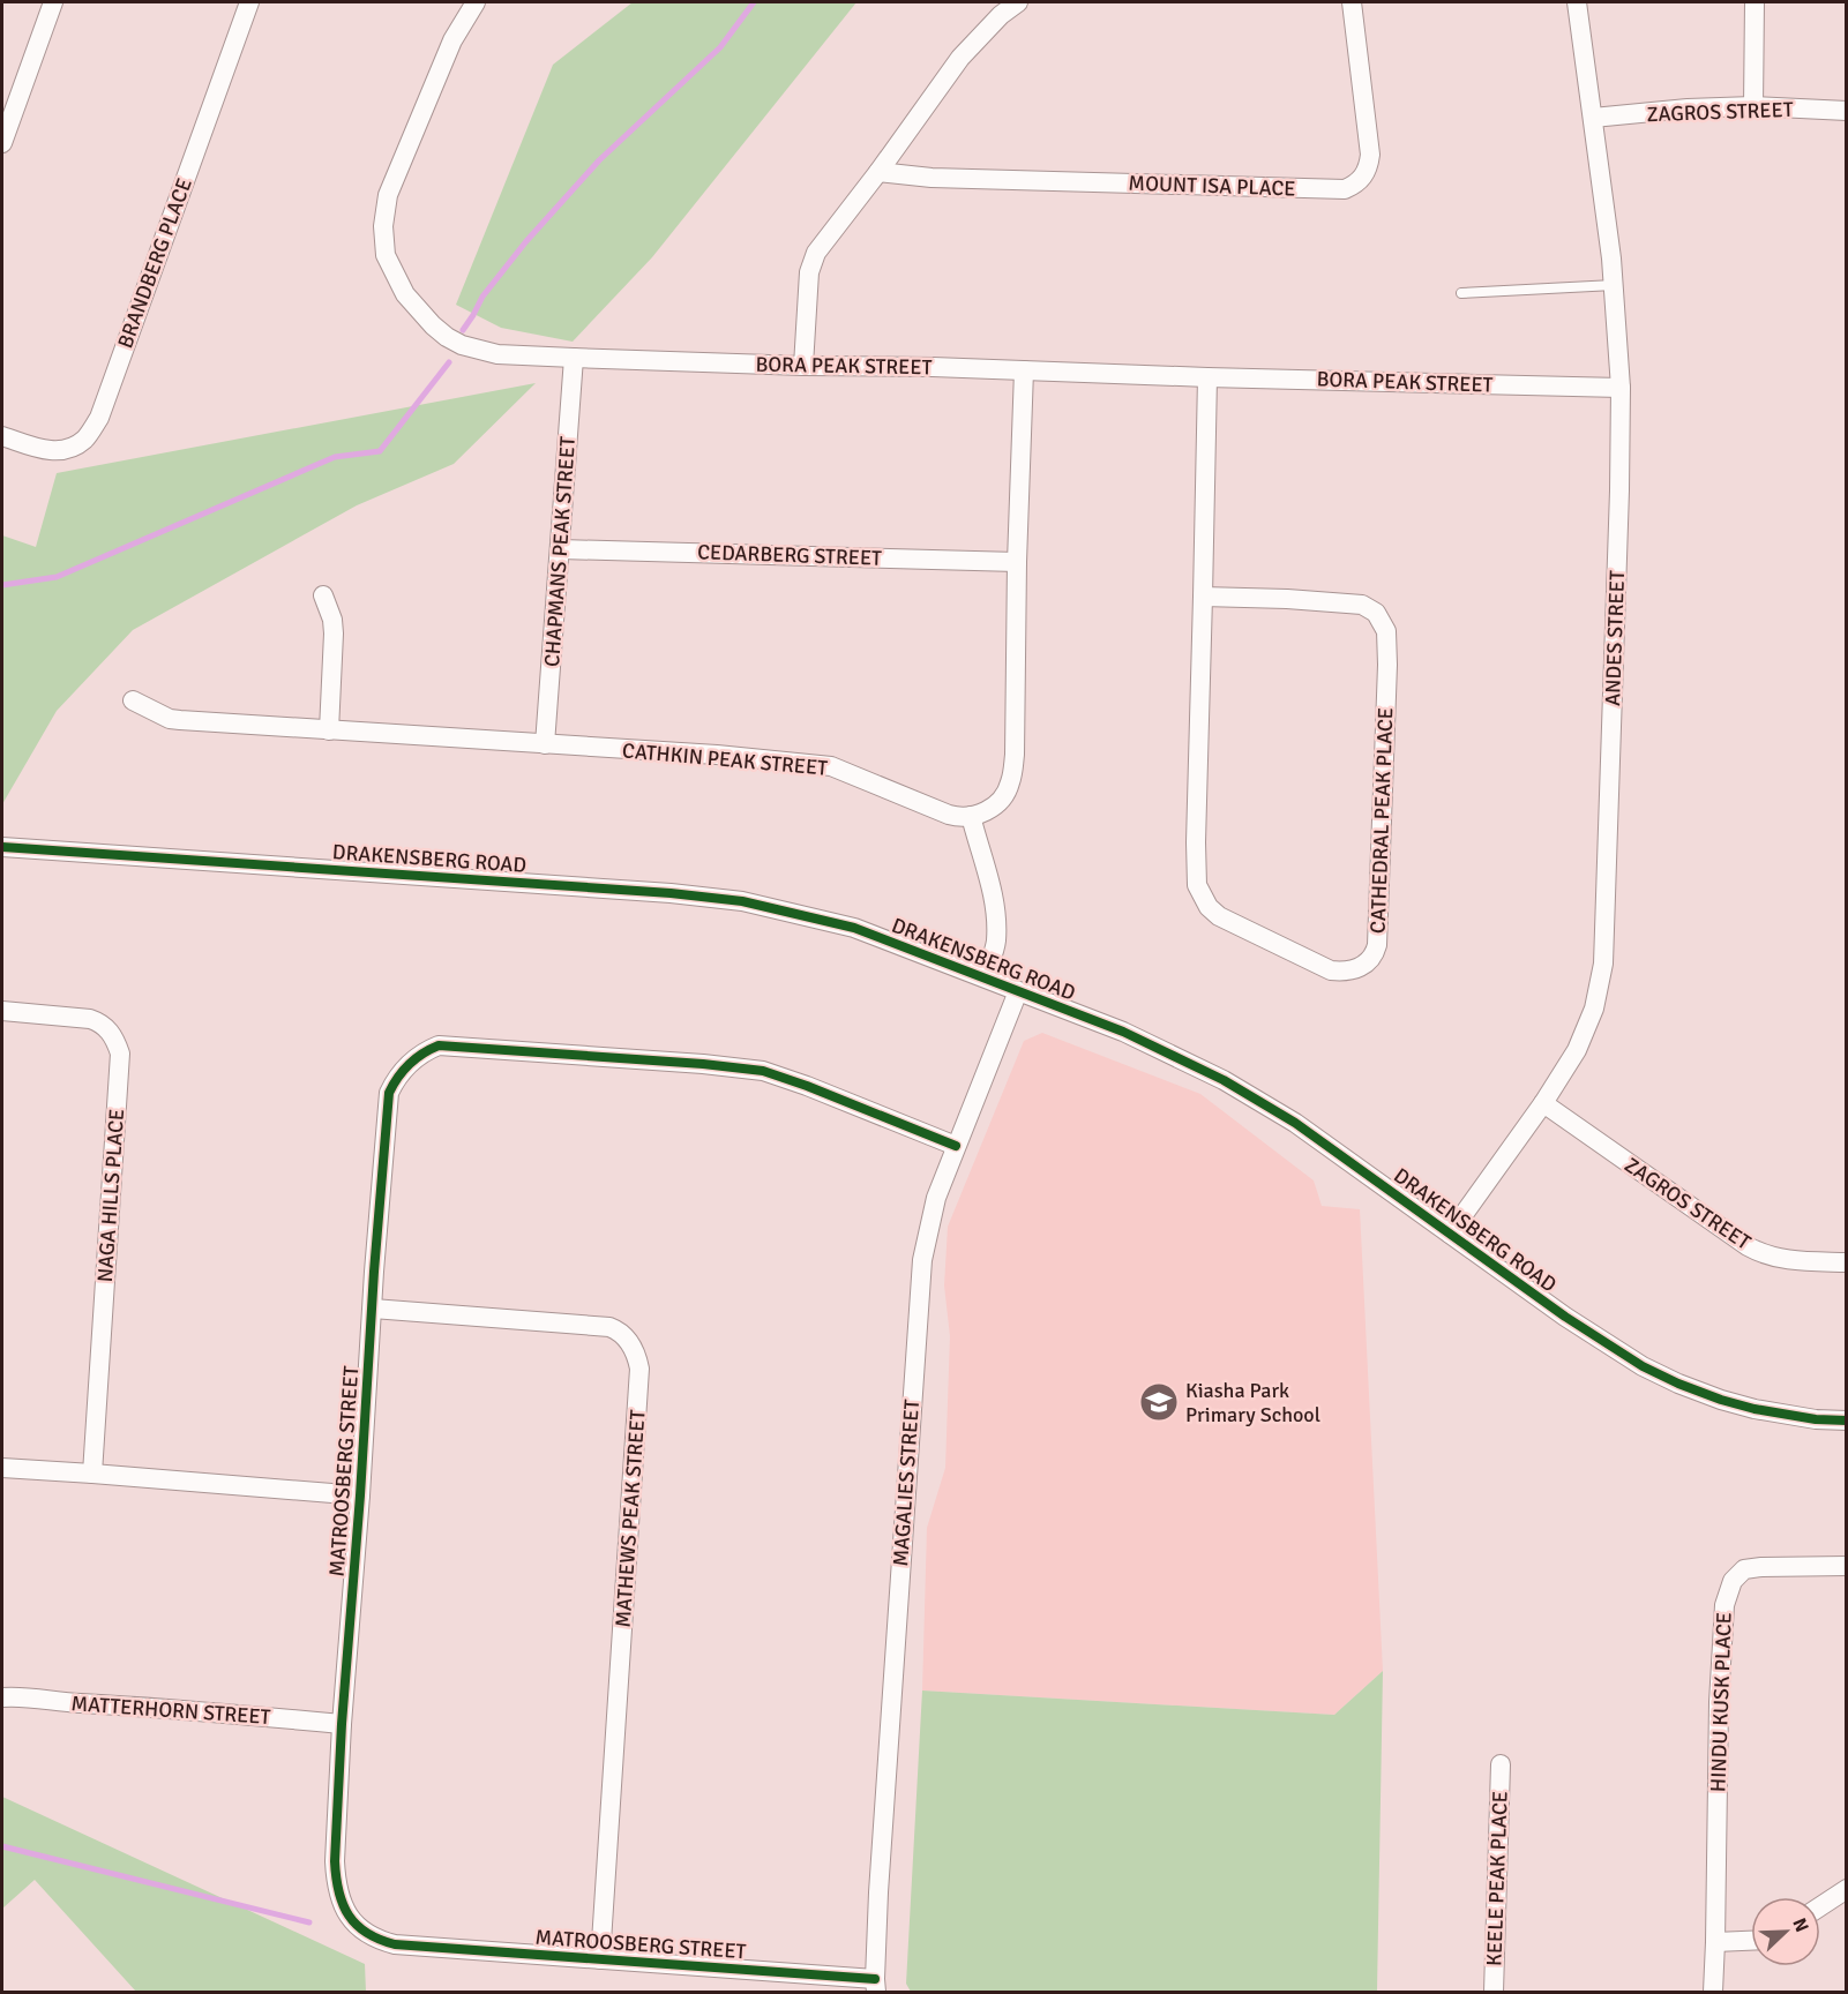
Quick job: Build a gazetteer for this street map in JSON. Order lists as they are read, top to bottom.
{
  "streets": {
    "street": [
      "ZAGROS STREET",
      "MOUNT ISA PLACE",
      "BRANDBERG PLACE",
      "BORA PEAK STREET",
      "CHAPMANS PEAK STREET",
      "CEDARBERG STREET",
      "ANDES STREET",
      "CATHKIN PEAK STREET",
      "CATHEDRAL PEAK PLACE",
      "DRAKENSBERG ROAD",
      "NAGA HILLS PLACE",
      "MATROOSBERG STREET",
      "MAGALIES STREET",
      "MATHEWS PEAK STREET",
      "HINDU KUSK PLACE",
      "MATTERHORN STREET",
      "KEELE PEAK PLACE"
    ]
  },
  "crossings": [
    ["ZAGROS STREET", "ANDES STREET"],
    ["BORA PEAK STREET", "CHAPMANS PEAK STREET"],
    ["BORA PEAK STREET", "ANDES STREET"],
    ["BORA PEAK STREET", "CATHEDRAL PEAK PLACE"],
    ["CHAPMANS PEAK STREET", "CEDARBERG STREET"],
    ["CHAPMANS PEAK STREET", "CATHKIN PEAK STREET"],
    ["ANDES STREET", "DRAKENSBERG ROAD"],
    ["DRAKENSBERG ROAD", "MAGALIES STREET"],
    ["MATROOSBERG STREET", "MAGALIES STREET"],
    ["MATROOSBERG STREET", "MATHEWS PEAK STREET"],
    ["MATROOSBERG STREET", "MATTERHORN STREET"]
  ],
  "places": {
    "school or university": ["Kiasha Park Primary School"]
  },
  "north": "top right"
}
